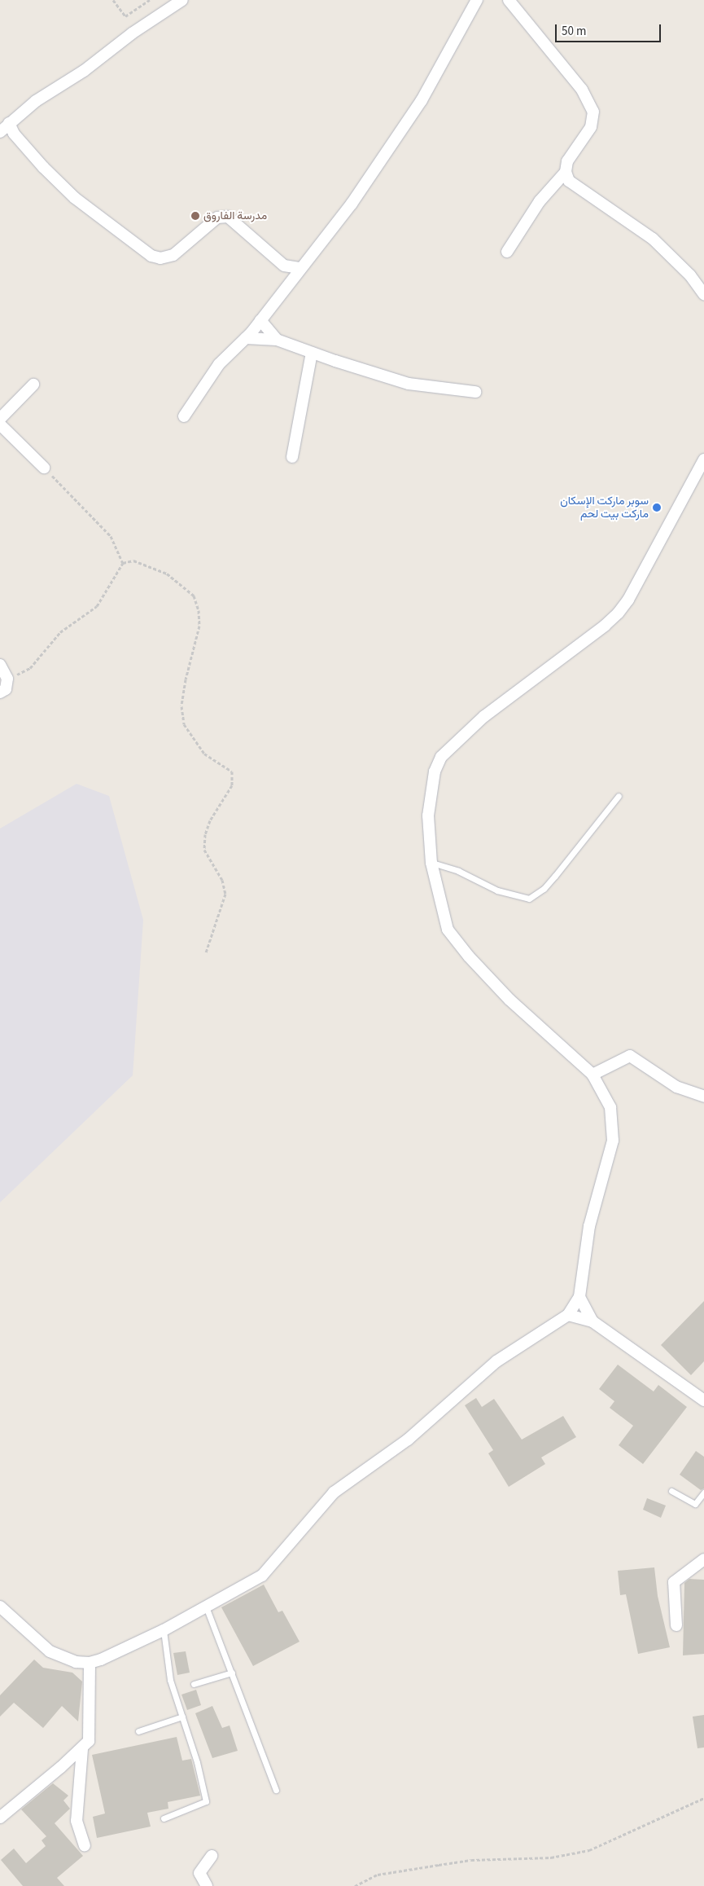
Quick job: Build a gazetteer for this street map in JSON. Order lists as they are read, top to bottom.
{
  "places": ["مدرسة الفاروق", "سوبر ماركت الإسكان ماركت بيت لحم"],
  "scale_bar": "50 m"
}
